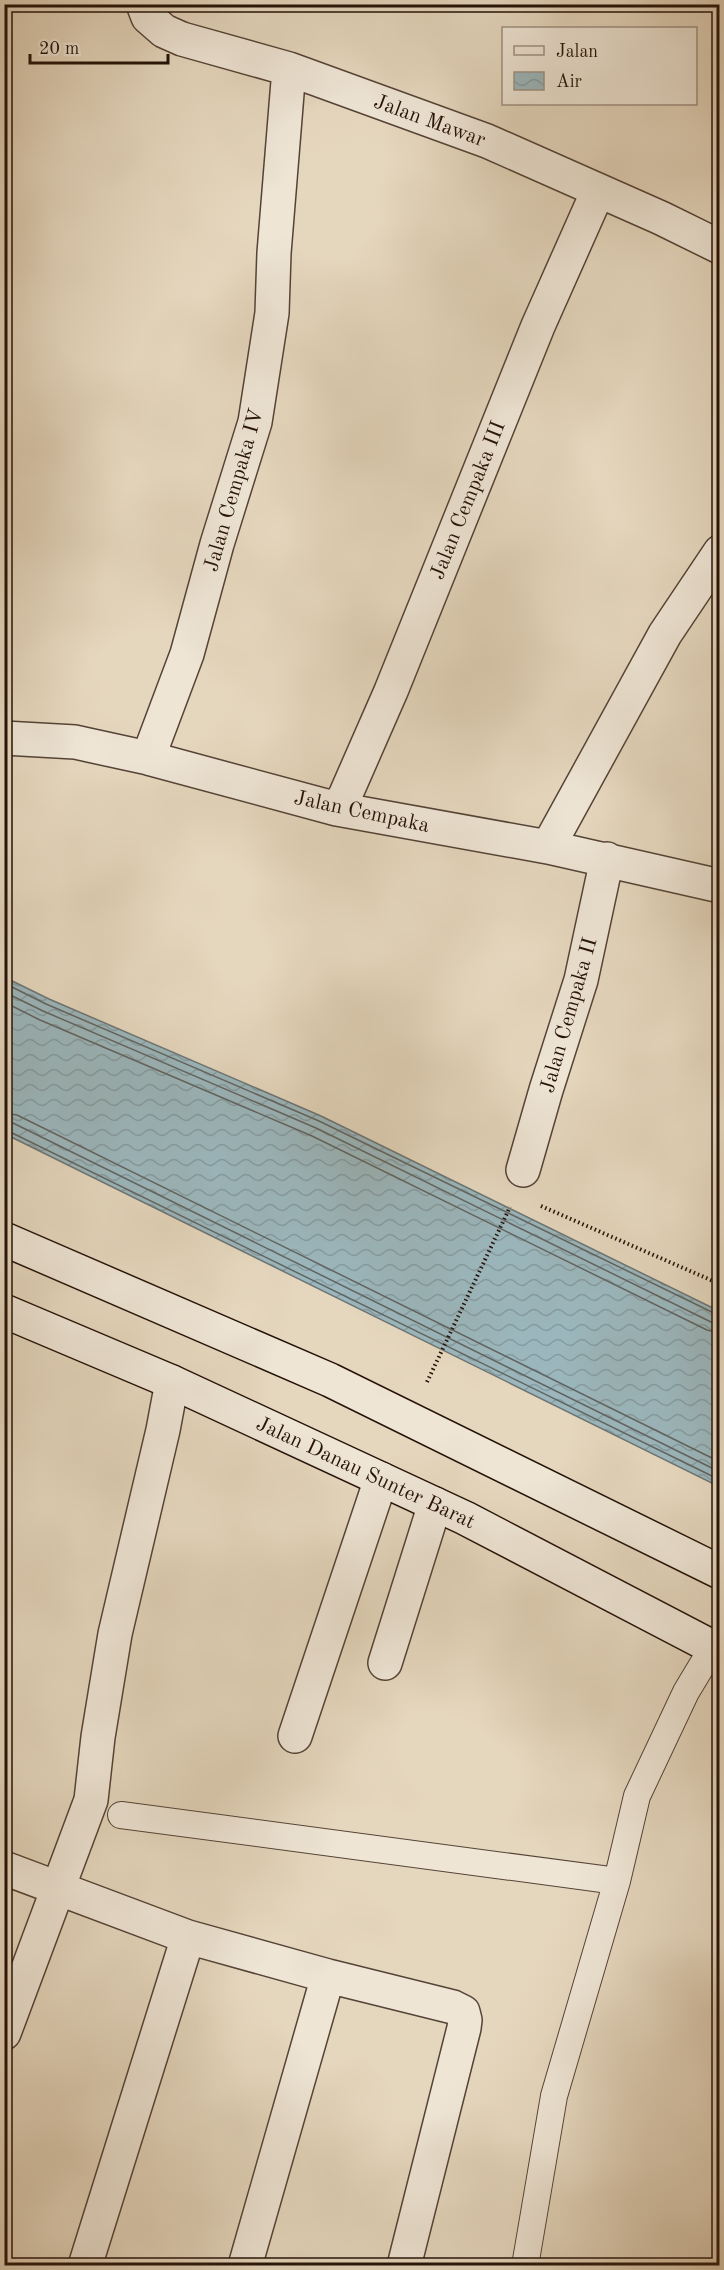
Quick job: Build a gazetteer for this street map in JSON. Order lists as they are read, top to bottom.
{
  "streets": {
    "street": [
      "Jalan Mawar",
      "Jalan Cempaka IV",
      "Jalan Cempaka III",
      "Jalan Cempaka",
      "Jalan Cempaka II",
      "Jalan Danau Sunter Barat"
    ]
  },
  "crossings": [
    ["Jalan Mawar", "Jalan Cempaka IV"],
    ["Jalan Mawar", "Jalan Cempaka III"],
    ["Jalan Cempaka IV", "Jalan Cempaka"],
    ["Jalan Cempaka III", "Jalan Cempaka"],
    ["Jalan Cempaka", "Jalan Cempaka II"]
  ],
  "legend": ["Jalan", "Air"],
  "scale_bar": "20 m"
}
